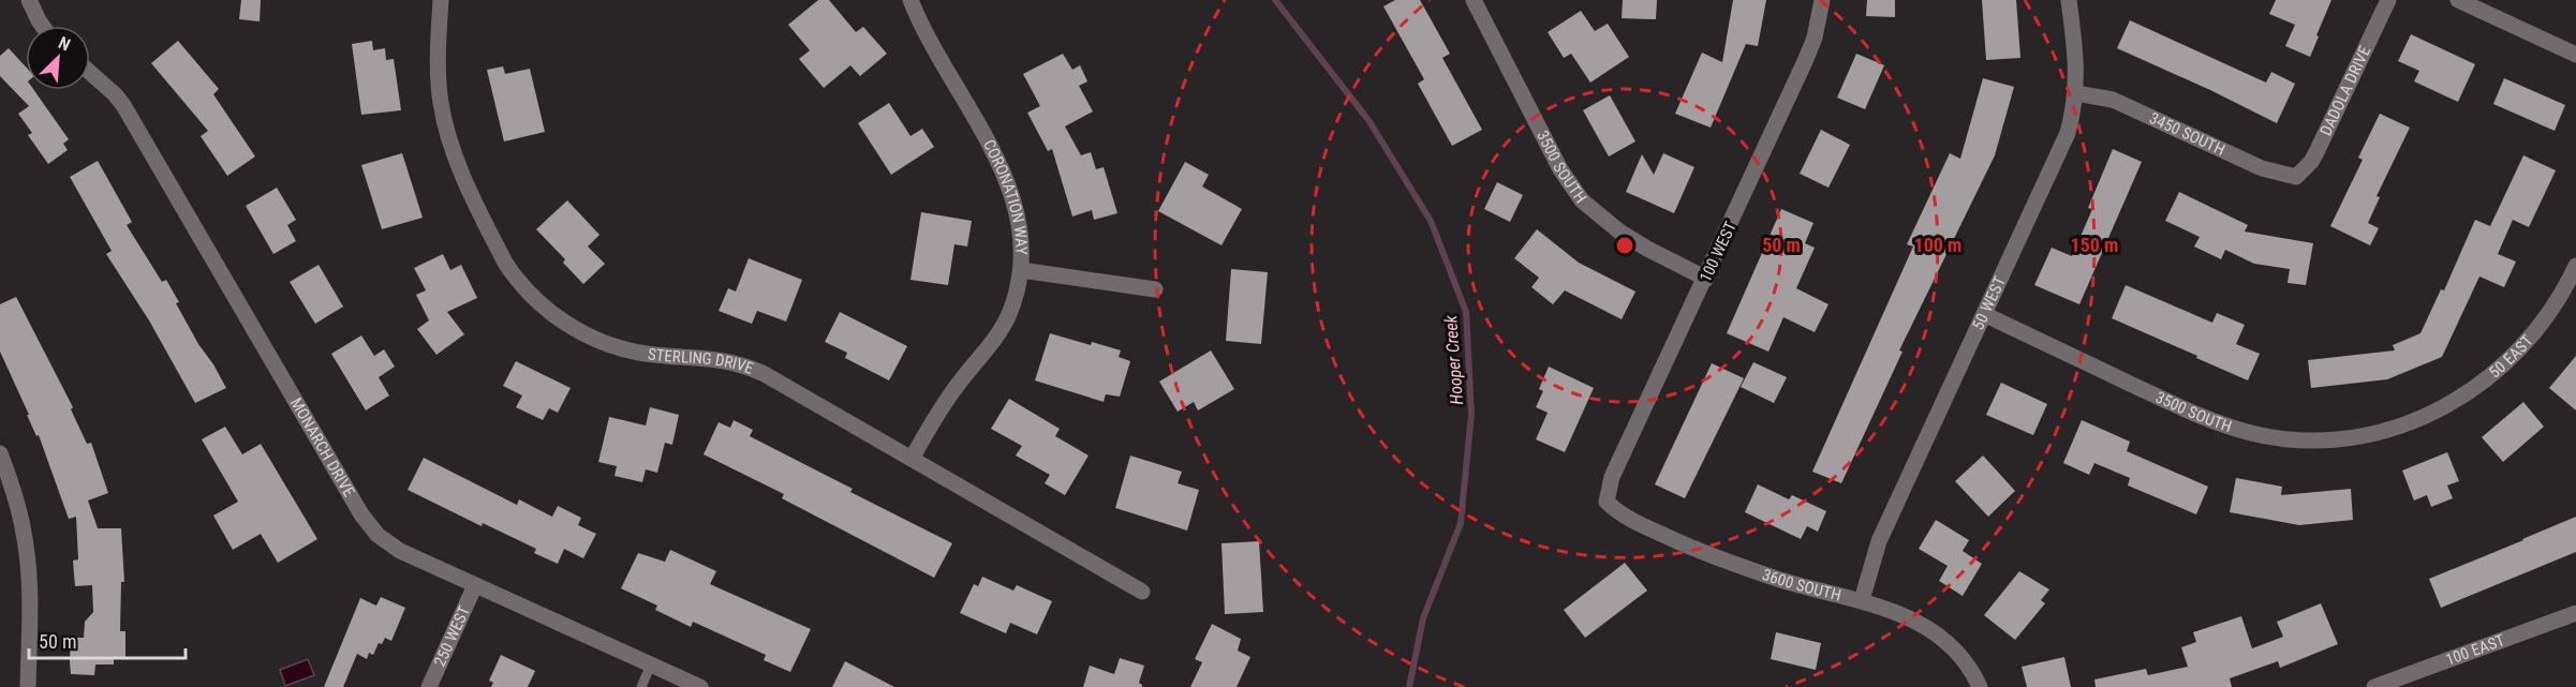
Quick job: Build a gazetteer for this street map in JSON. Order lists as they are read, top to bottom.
{
  "streets": {
    "street": [
      "DADOLA DRIVE",
      "3450 SOUTH",
      "3500 SOUTH",
      "CORONATION WAY",
      "100 WEST",
      "50 WEST",
      "50 EAST",
      "STERLING DRIVE",
      "MONARCH DRIVE",
      "3600 SOUTH",
      "250 WEST",
      "100 EAST"
    ]
  },
  "crossings": [
    ["DADOLA DRIVE", "3450 SOUTH"],
    ["3450 SOUTH", "50 WEST"],
    ["3500 SOUTH", "100 WEST"],
    ["3500 SOUTH", "50 WEST"],
    ["3500 SOUTH", "50 EAST"],
    ["CORONATION WAY", "STERLING DRIVE"],
    ["100 WEST", "3600 SOUTH"],
    ["50 WEST", "3600 SOUTH"],
    ["MONARCH DRIVE", "250 WEST"]
  ],
  "water": ["Hooper Creek"],
  "scale_bar": "50 m",
  "north": "top right",
  "rings": ["50 m", "100 m", "150 m"]
}
